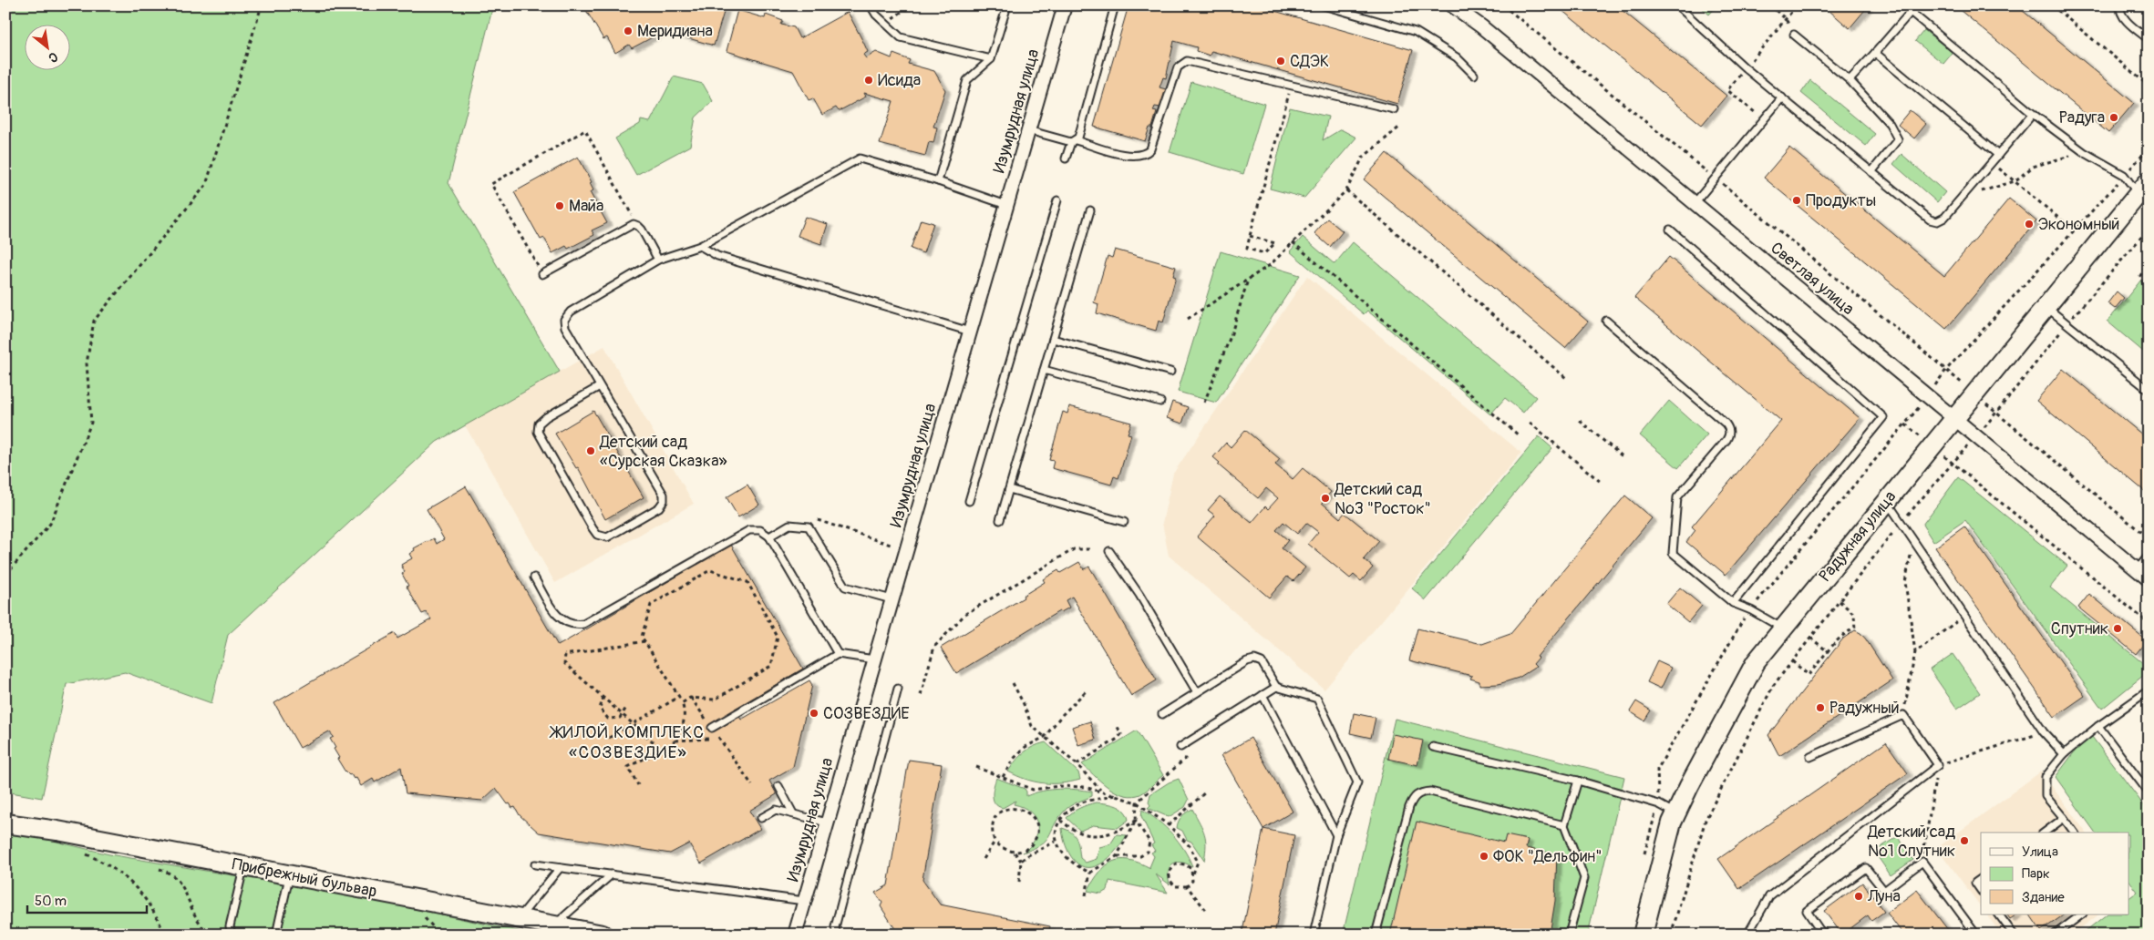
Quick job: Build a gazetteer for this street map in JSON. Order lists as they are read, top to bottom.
{
  "streets": {
    "main road": ["Радужная улица", "Прибрежный бульвар"],
    "street": ["Изумрудная улица", "Светлая улица"]
  },
  "crossings": [
    ["Светлая улица", "Радужная улица"]
  ],
  "districts": ["ЖИЛОЙ КОМПЛЕКС «СОЗВЕЗДИЕ»"],
  "places": [
    "Меридиана",
    "СДЭК",
    "Исида",
    "Радуга",
    "Продукты",
    "Майа",
    "Экономный",
    "Детский сад «Сурская Сказка»",
    "Детский сад №3 \"Росток\"",
    "Спутник",
    "Радужный",
    "СОЗВЕЗДИЕ",
    "Детский сад №1 Спутник",
    "ФОК \"Дельфин\"",
    "Луна"
  ],
  "legend": ["Улица", "Парк", "Здание"],
  "scale_bar": "50 m",
  "north": "bottom right"
}
